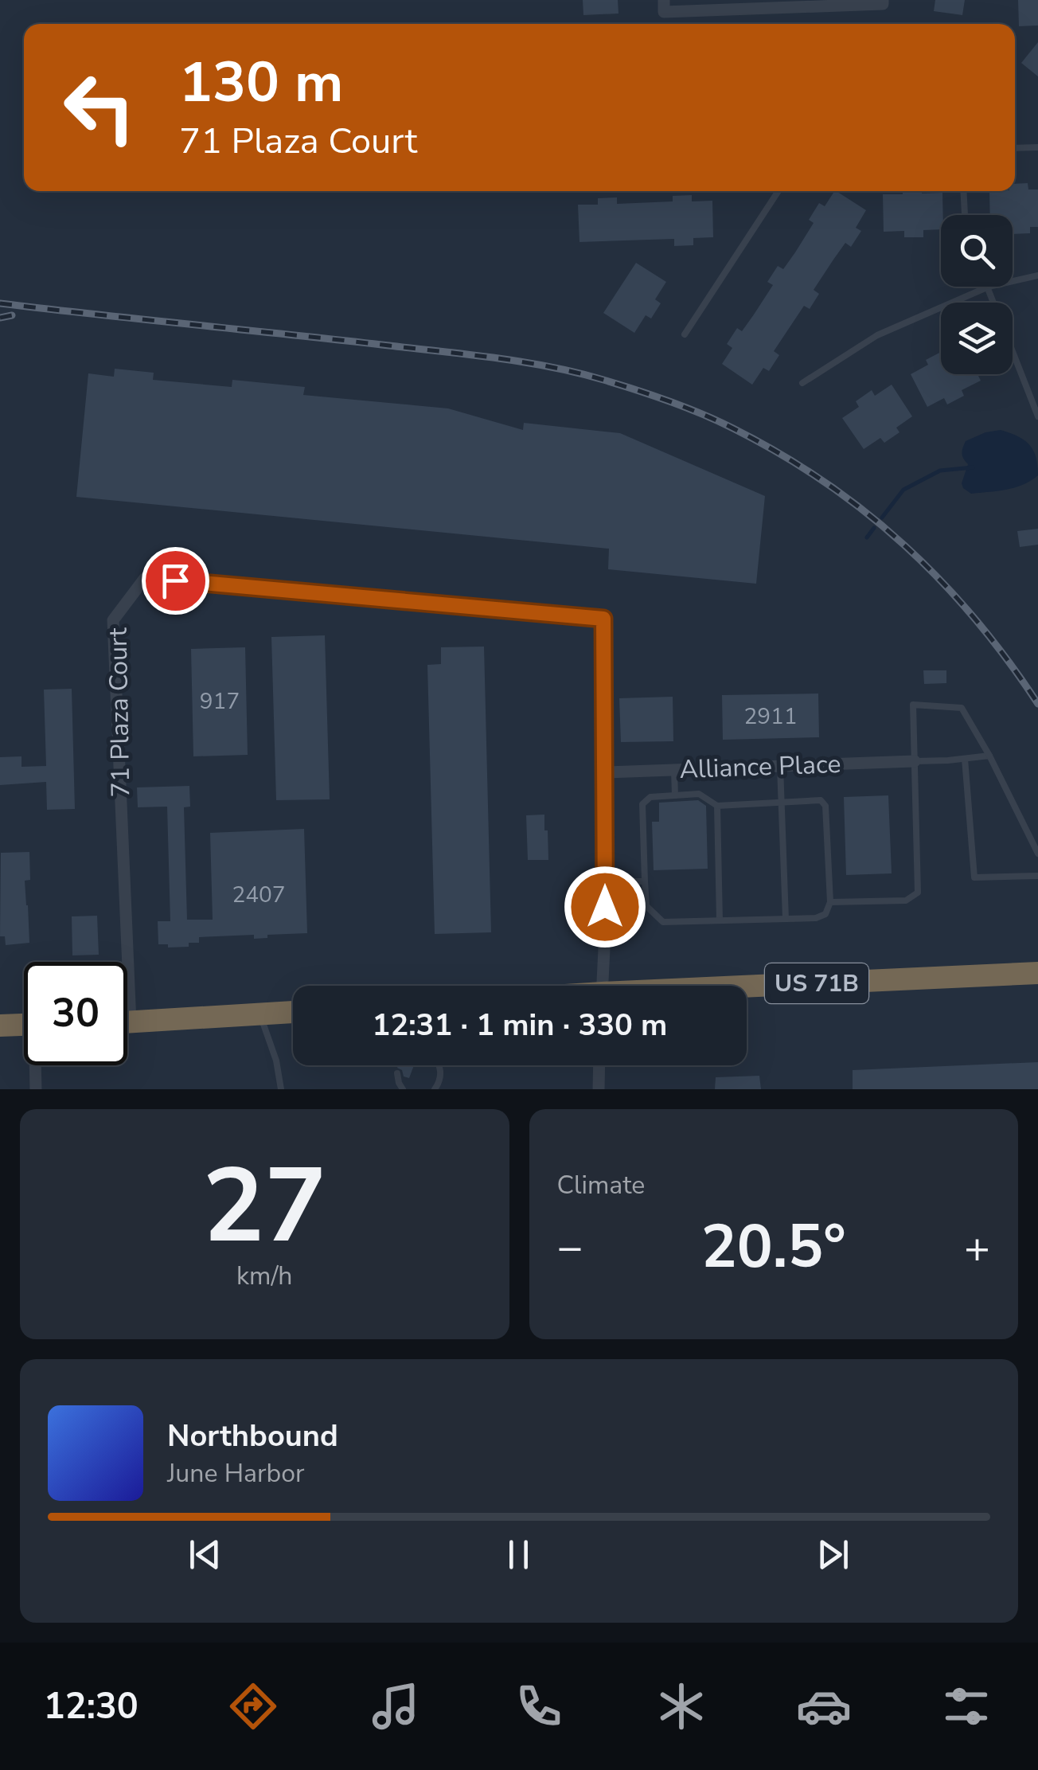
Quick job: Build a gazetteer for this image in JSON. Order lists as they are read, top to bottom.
{
  "streets": {
    "highway": ["US 71B"],
    "street": ["71 Plaza Court", "Alliance Place"]
  },
  "crossings": [
    ["71 Plaza Court", "Alliance Place"]
  ],
  "house_numbers": ["917", "2911", "2407"],
  "page": {
    "turn": ["130 m", "71 Plaza Court"],
    "limit": "30",
    "trip": "12:31 · 1 min · 330 m",
    "tile": [
      ["27", "km/h"],
      "Climate"
    ],
    "heat": ["−", "20.5°", "+"],
    "song": ["Northbound", "June Harbor"],
    "tabs": "12:30"
  }
}
